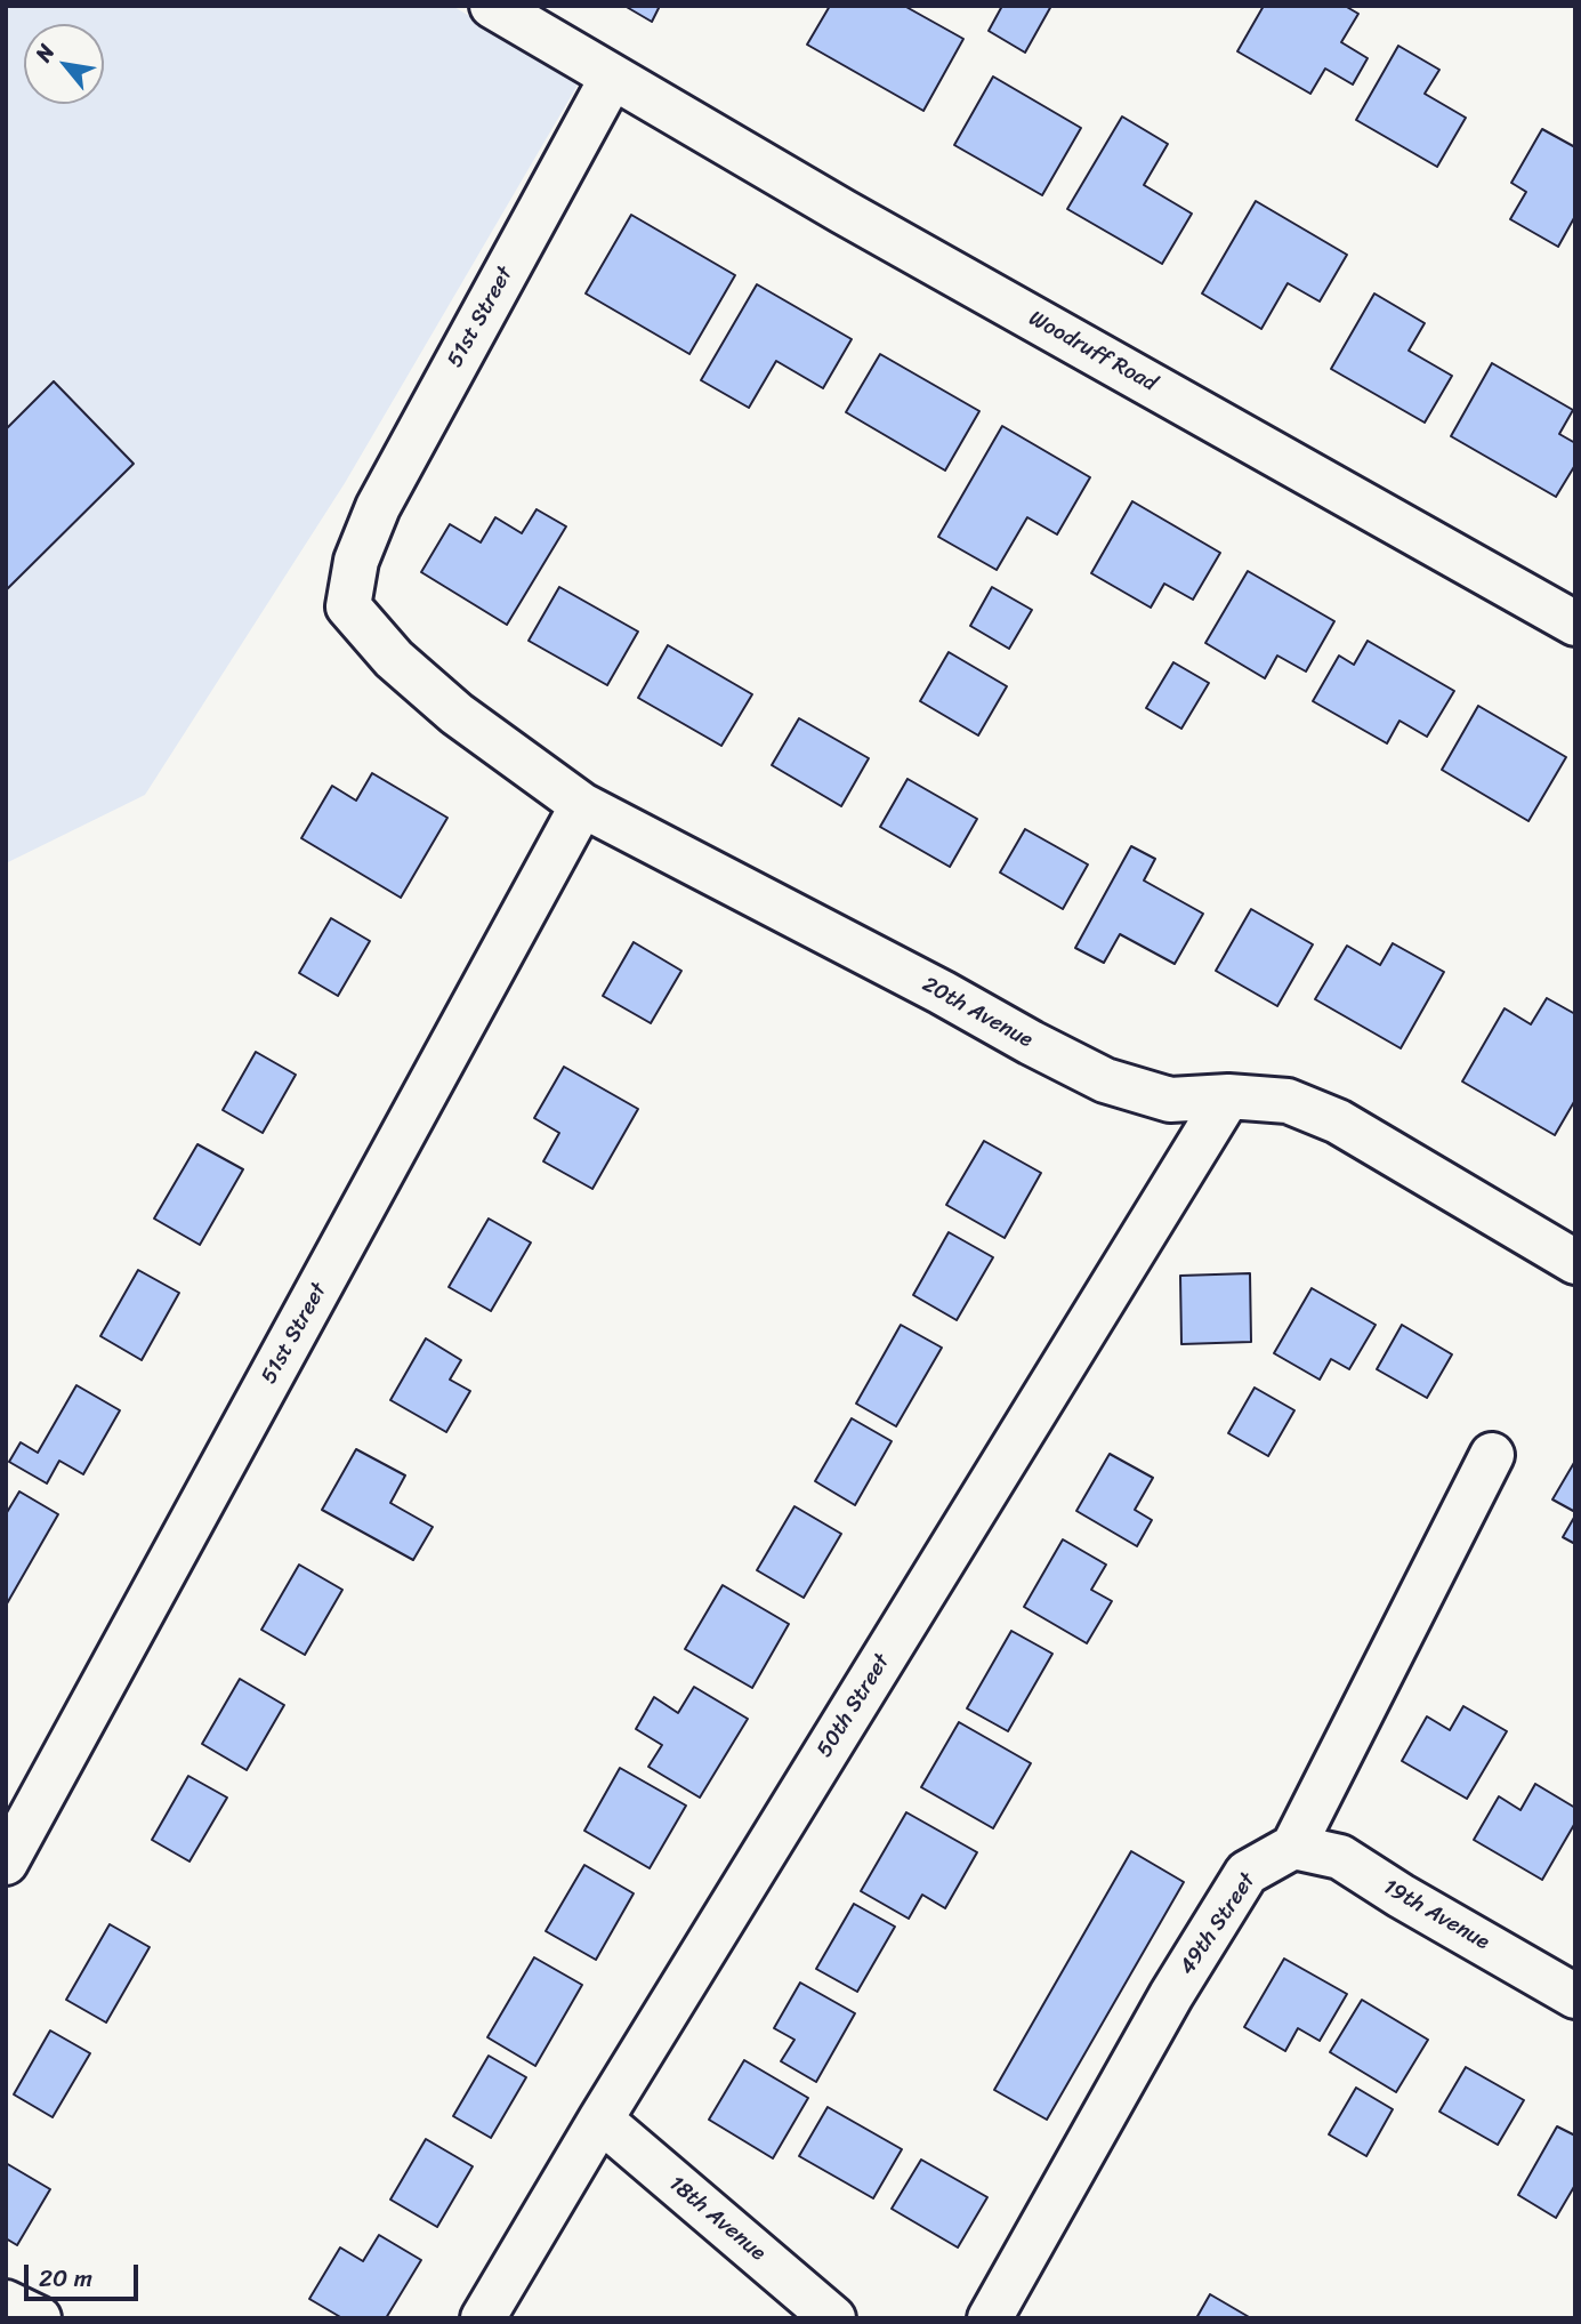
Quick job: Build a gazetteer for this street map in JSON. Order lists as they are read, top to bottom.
{
  "streets": {
    "street": [
      "51st Street",
      "Woodruff Road",
      "20th Avenue",
      "50th Street",
      "19th Avenue",
      "49th Street",
      "18th Avenue"
    ]
  },
  "crossings": [
    ["51st Street", "Woodruff Road"],
    ["51st Street", "20th Avenue"],
    ["20th Avenue", "50th Street"],
    ["50th Street", "18th Avenue"],
    ["19th Avenue", "49th Street"]
  ],
  "scale_bar": "20 m",
  "north": "top left"
}
